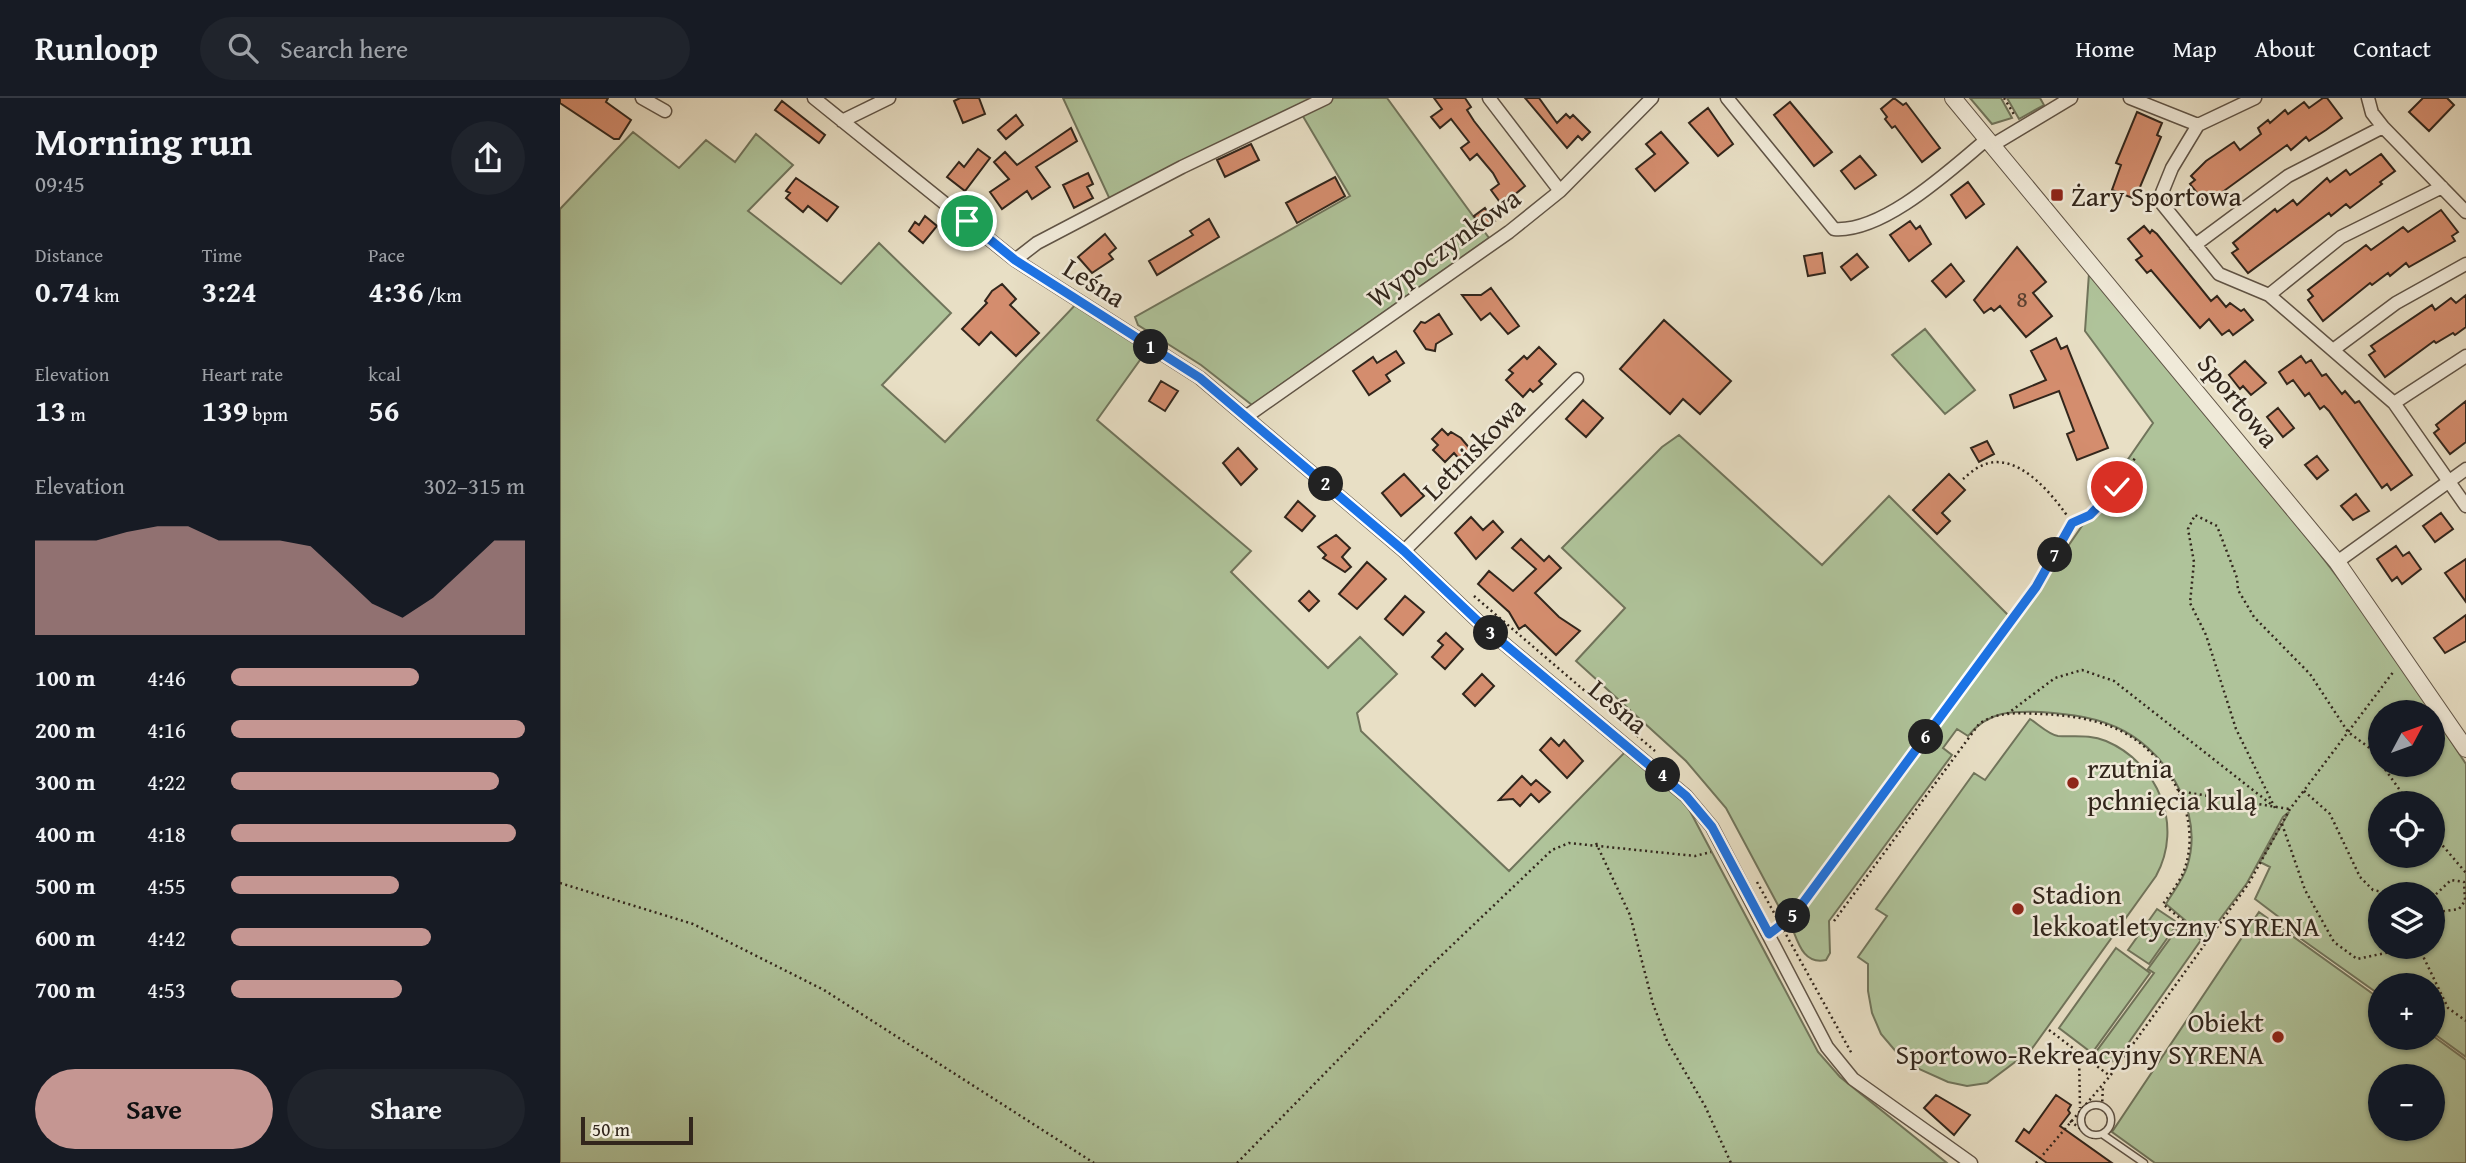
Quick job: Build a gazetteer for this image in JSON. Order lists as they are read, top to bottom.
{
  "streets": {
    "street": [
      "Wypoczynkowa",
      "Leśna",
      "Sportowa",
      "Letniskowa"
    ]
  },
  "crossings": [
    ["Wypoczynkowa", "Leśna"],
    ["Leśna", "Letniskowa"]
  ],
  "places": {
    "transit": ["Żary Sportowa"],
    "other": ["rzutnia pchnięcia kulą", "Stadion lekkoatletyczny SYRENA", "Obiekt Sportowo-Rekreacyjny SYRENA"]
  },
  "house_numbers": ["8"],
  "scale_bar": "50 m",
  "north": "top right",
  "page": {
    "header": "Runloop",
    "search": "Search here",
    "nav": [
      "Home",
      "Map",
      "About",
      "Contact"
    ],
    "heading": ["Morning run", "09:45"],
    "stats": [
      ["Distance", "0.74 km"],
      ["Time", "3:24"],
      ["Pace", "4:36 /km"],
      ["Elevation", "13 m"],
      ["Heart rate", "139 bpm"],
      ["kcal", "56"]
    ],
    "pins": [
      "1",
      "2",
      "7",
      "3",
      "6",
      "4",
      "5"
    ],
    "chart": ["Elevation", "302–315 m"],
    "list": [
      {
        "name": "100 m",
        "note": "4:46"
      },
      {
        "name": "200 m",
        "note": "4:16"
      },
      {
        "name": "300 m",
        "note": "4:22"
      },
      {
        "name": "400 m",
        "note": "4:18"
      },
      {
        "name": "500 m",
        "note": "4:55"
      },
      {
        "name": "600 m",
        "note": "4:42"
      },
      {
        "name": "700 m",
        "note": "4:53"
      }
    ],
    "map_buttons": ["+", "−"],
    "buttons": ["Save", "Share"],
    "scale": "50 m"
  }
}
